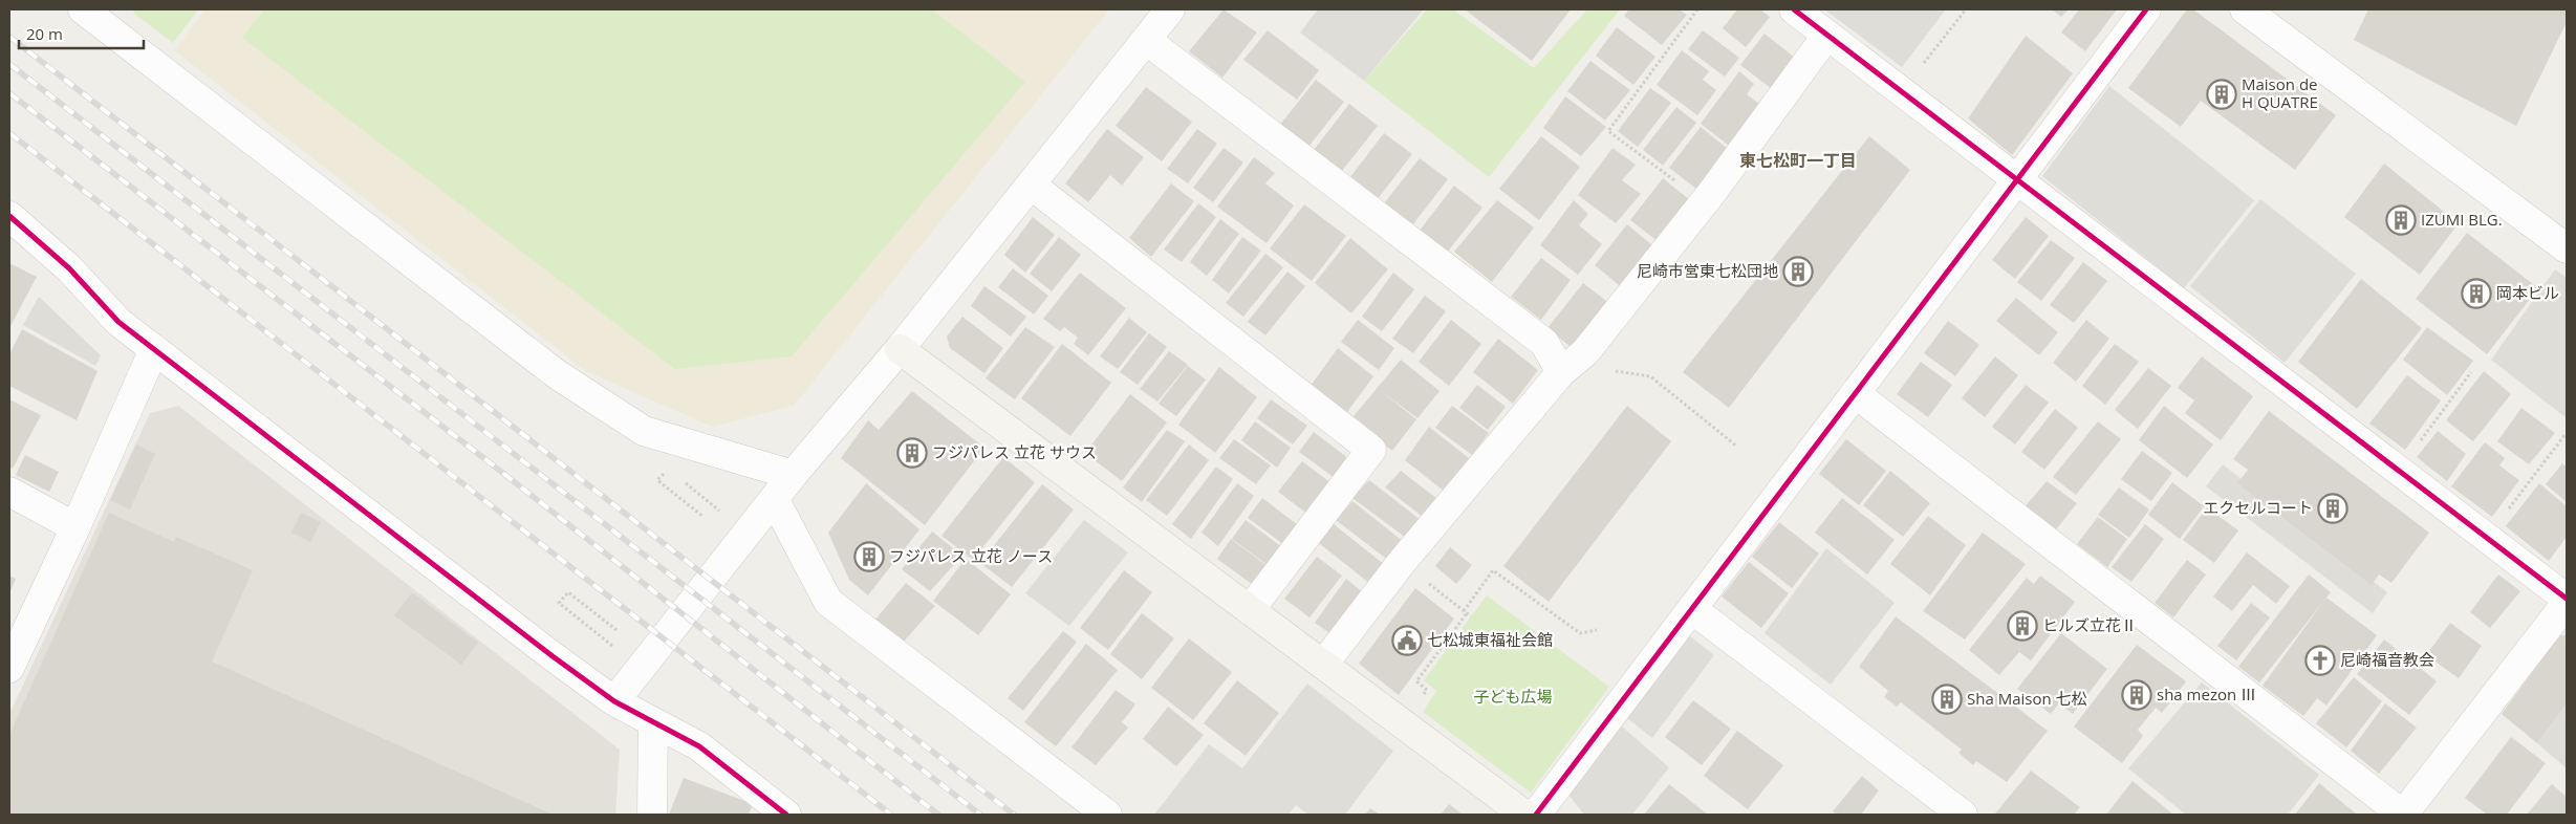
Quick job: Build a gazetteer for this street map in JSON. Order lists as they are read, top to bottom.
{
  "districts": ["東七松町一丁目"],
  "parks": ["子ども広場"],
  "places": {
    "building": [
      "Maison de H QUATRE",
      "IZUMI BLG.",
      "尼崎市営東七松団地",
      "岡本ビル",
      "フジパレス 立花 サウス",
      "エクセルコート",
      "フジパレス 立花 ノース",
      "ヒルズ立花Ⅱ",
      "sha mezon Ⅲ",
      "Sha Maison 七松"
    ],
    "public building": ["七松城東福祉会館"],
    "church": ["尼崎福音教会"]
  },
  "scale_bar": "20 m"
}
